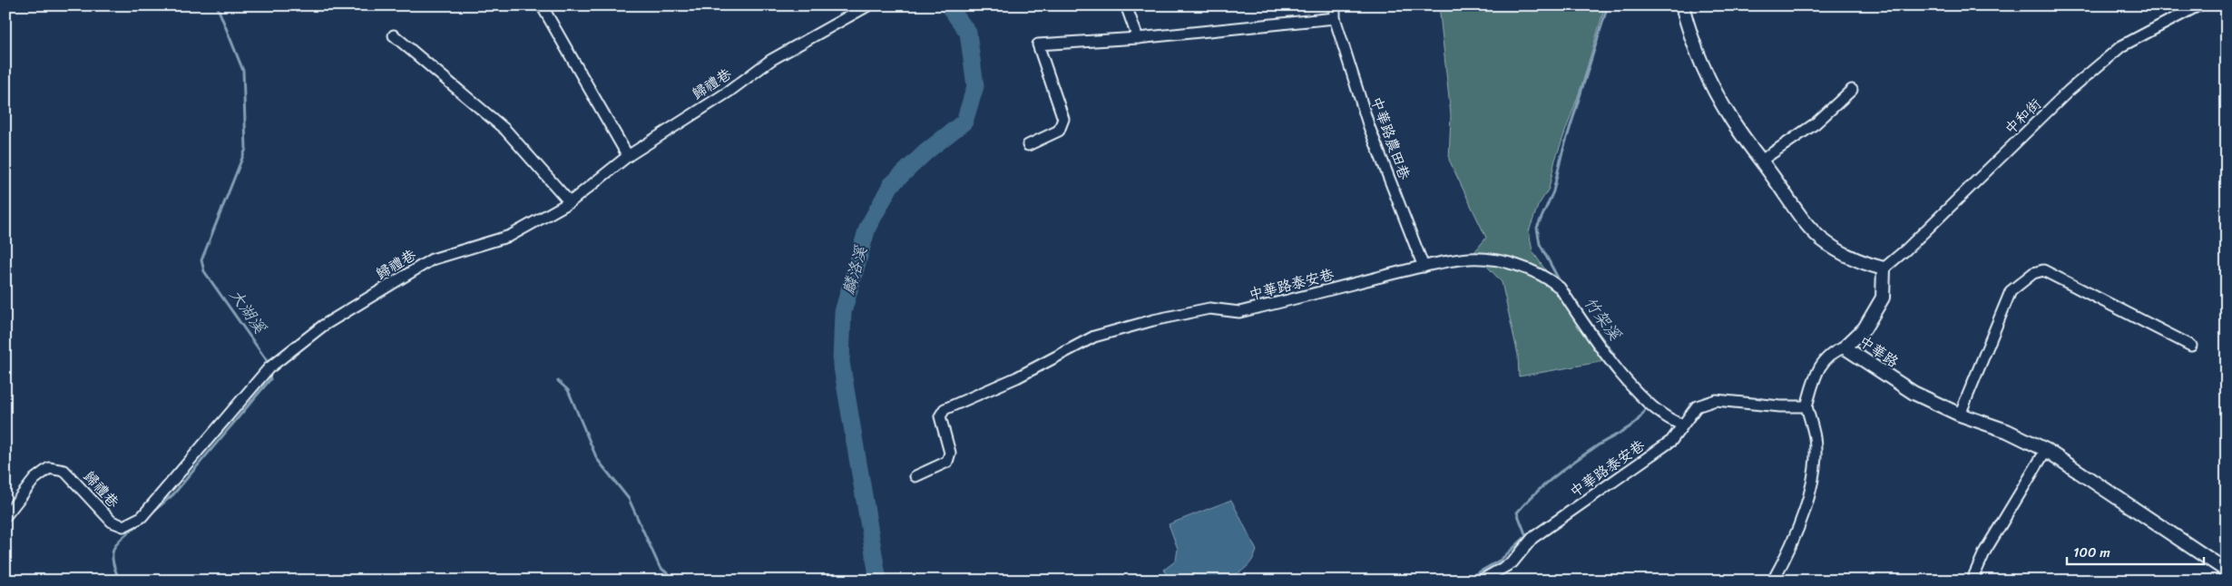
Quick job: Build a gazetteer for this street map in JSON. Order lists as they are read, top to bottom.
{
  "streets": {
    "street": [
      "歸禮巷",
      "中和街",
      "中華路農田巷",
      "中華路泰安巷",
      "中華路"
    ]
  },
  "crossings": [
    ["中和街", "中華路"],
    ["中華路農田巷", "中華路泰安巷"]
  ],
  "water": ["麟洛溪", "大湖溪", "竹架溪"],
  "scale_bar": "100 m"
}
